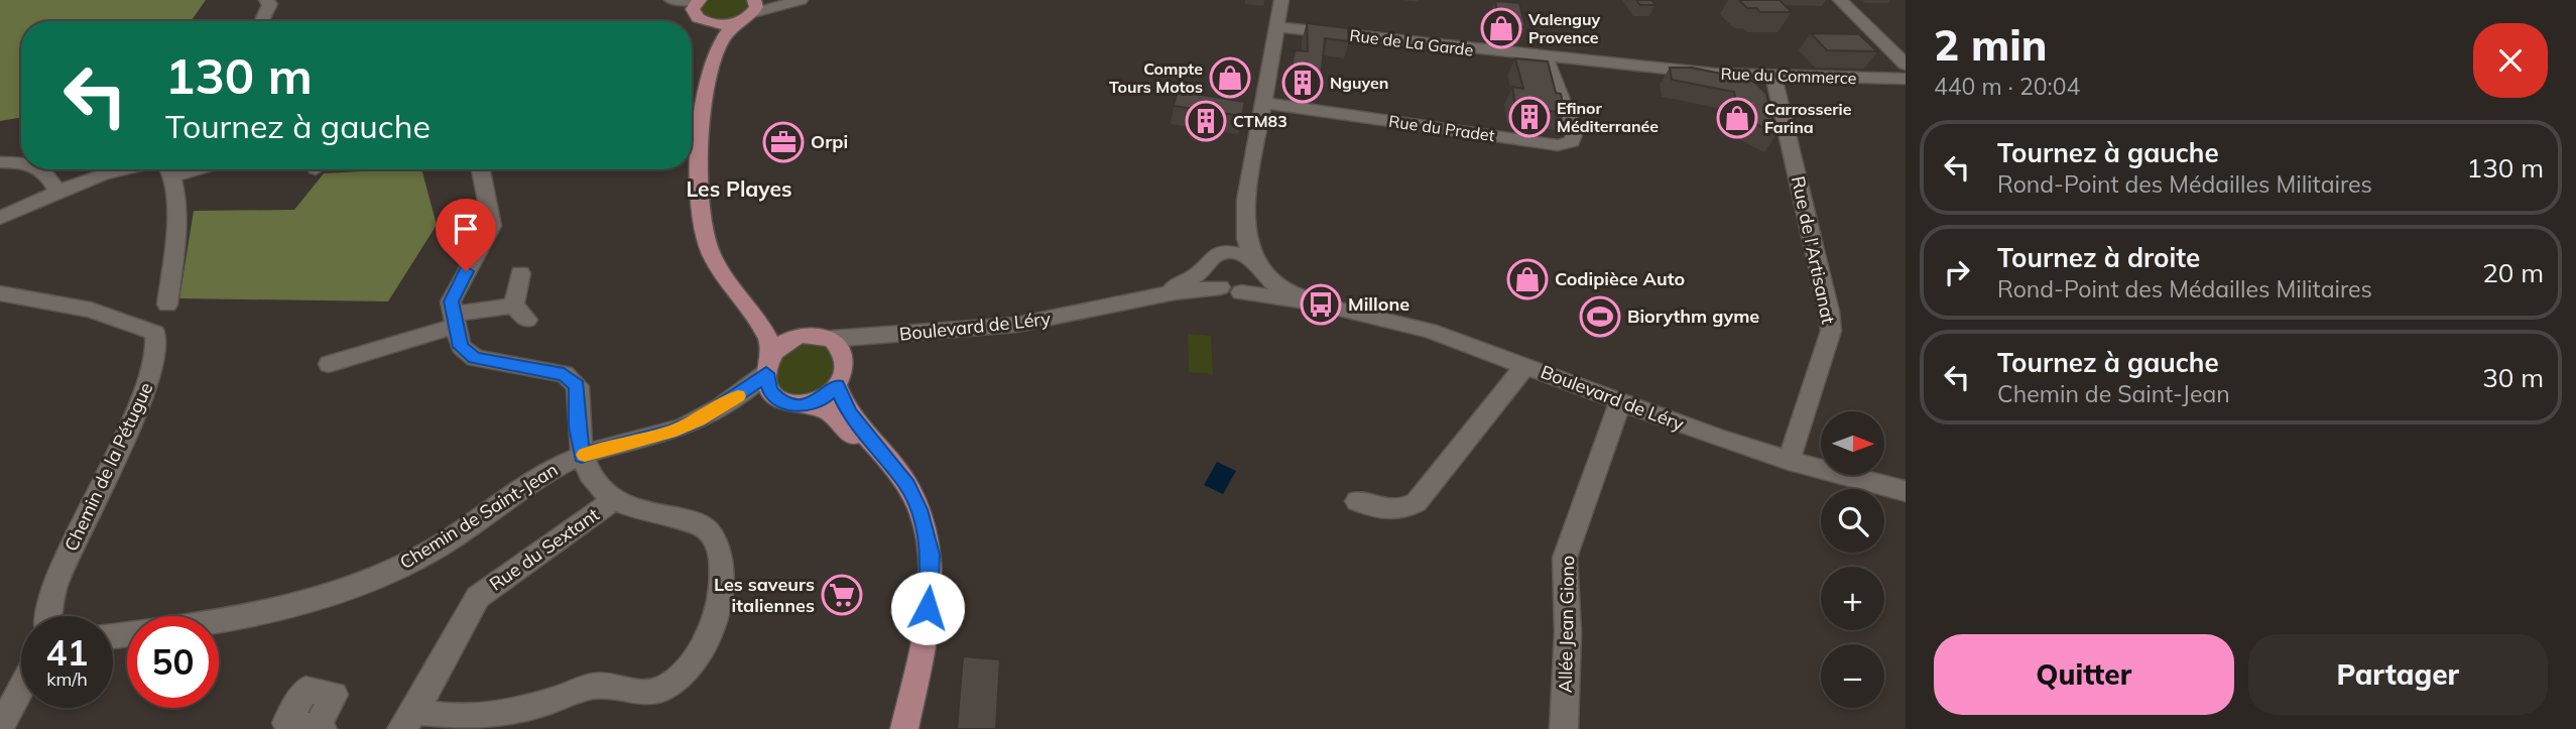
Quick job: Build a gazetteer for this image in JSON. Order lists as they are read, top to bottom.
{
  "streets": {
    "street": [
      "Rue de La Garde",
      "Rue du Commerce",
      "Rue du Pradet",
      "Rue de l'Artisanat",
      "Boulevard de Léry",
      "Chemin de la Pétugue",
      "Chemin de Saint-Jean",
      "Rue du Sextant",
      "Allée Jean Giono"
    ]
  },
  "crossings": [
    ["Rue de La Garde", "Rue du Commerce"],
    ["Rue de La Garde", "Rue du Pradet"],
    ["Rue du Commerce", "Rue du Pradet"],
    ["Rue du Commerce", "Rue de l'Artisanat"],
    ["Rue de l'Artisanat", "Boulevard de Léry"],
    ["Boulevard de Léry", "Chemin de Saint-Jean"],
    ["Boulevard de Léry", "Allée Jean Giono"]
  ],
  "districts": ["Les Playes"],
  "places": {
    "shop": [
      "Valenguy Provence",
      "Compte Tours Motos",
      "Carrosserie Farina",
      "Codipièce Auto"
    ],
    "building": ["Nguyen", "Efinor Méditerranée", "CTM83"],
    "office": ["Orpi"],
    "bus stop": ["Millone"],
    "sports": ["Biorythm gyme"],
    "supermarket": ["Les saveurs italiennes"]
  },
  "north": "right",
  "page": {
    "heading": ["2 min", "440 m · 20:04"],
    "turn": ["130 m", "Tournez à gauche"],
    "list": [
      {
        "name": "Tournez à gauche",
        "note": "Rond-Point des Médailles Militaires",
        "value": "130 m"
      },
      {
        "name": "Tournez à droite",
        "note": "Rond-Point des Médailles Militaires",
        "value": "20 m"
      },
      {
        "name": "Tournez à gauche",
        "note": "Chemin de Saint-Jean",
        "value": "30 m"
      }
    ],
    "map_buttons": ["+", "−"],
    "speed": "41 km/h",
    "limit": "50",
    "buttons": ["Quitter", "Partager"]
  }
}
